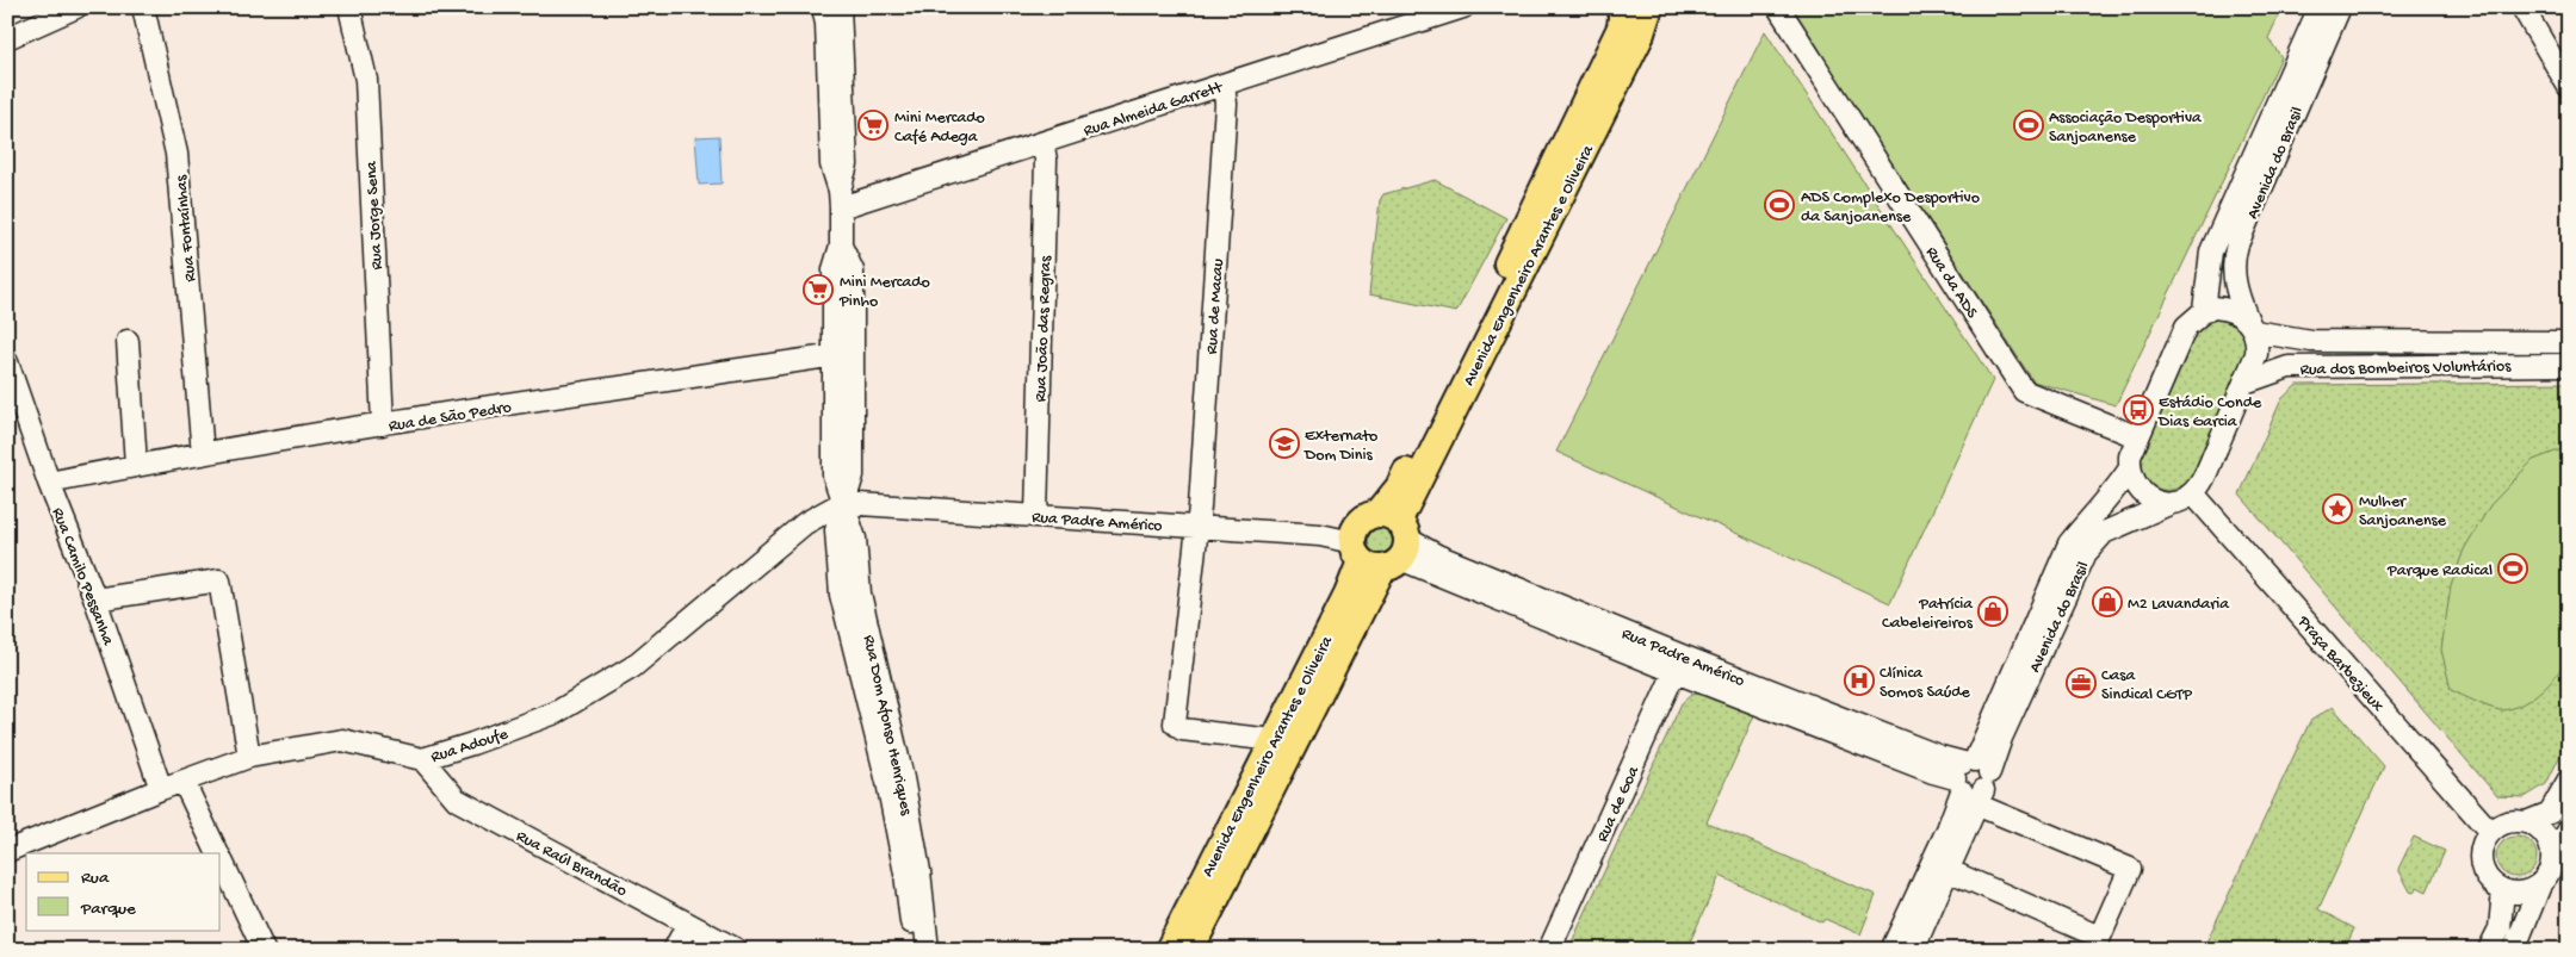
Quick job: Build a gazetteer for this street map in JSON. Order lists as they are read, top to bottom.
{
  "streets": {
    "main road": ["Avenida Engenheiro Arantes e Oliveira"],
    "street": [
      "Rua Almeida Garrett",
      "Avenida do Brasil",
      "Rua Jorge Sena",
      "Rua Fontaínhas",
      "Rua da ADS",
      "Rua de Macau",
      "Rua João das Regras",
      "Rua dos Bombeiros Voluntários",
      "Rua de São Pedro",
      "Rua Padre Américo",
      "Rua Camilo Pessanha",
      "Praça Barbezieux",
      "Rua Dom Afonso Henriques",
      "Rua Adoufe",
      "Rua de Goa",
      "Rua Raúl Brandão"
    ]
  },
  "crossings": [
    ["Rua Almeida Garrett", "Rua de Macau"],
    ["Rua Almeida Garrett", "Rua João das Regras"],
    ["Rua Almeida Garrett", "Rua Dom Afonso Henriques"],
    ["Avenida do Brasil", "Rua da ADS"],
    ["Avenida do Brasil", "Rua dos Bombeiros Voluntários"],
    ["Avenida do Brasil", "Rua Padre Américo"],
    ["Avenida do Brasil", "Praça Barbezieux"],
    ["Rua Jorge Sena", "Rua de São Pedro"],
    ["Rua Fontaínhas", "Rua de São Pedro"],
    ["Avenida Engenheiro Arantes e Oliveira", "Rua de Macau"],
    ["Avenida Engenheiro Arantes e Oliveira", "Rua Padre Américo"],
    ["Rua de Macau", "Rua Padre Américo"],
    ["Rua João das Regras", "Rua Padre Américo"],
    ["Rua de São Pedro", "Rua Camilo Pessanha"],
    ["Rua de São Pedro", "Rua Dom Afonso Henriques"],
    ["Rua Padre Américo", "Rua Dom Afonso Henriques"],
    ["Rua Padre Américo", "Rua Adoufe"],
    ["Rua Padre Américo", "Rua de Goa"],
    ["Rua Camilo Pessanha", "Rua Adoufe"],
    ["Rua Dom Afonso Henriques", "Rua Adoufe"],
    ["Rua Adoufe", "Rua Raúl Brandão"]
  ],
  "places": {
    "supermarket": ["Mini Mercado Café Adega", "Mini Mercado Pinho"],
    "sports": ["Associação Desportiva Sanjoanense", "ADS Complexo Desportivo da Sanjoanense", "Parque Radical"],
    "bus stop": ["Estádio Conde Dias Garcia"],
    "school or university": ["Externato Dom Dinis"],
    "place": ["Mulher Sanjoanense"],
    "shop": ["M2 Lavandaria", "Patrícia Cabeleireiros"],
    "hospital": ["Clínica Somos Saúde"],
    "office": ["Casa Sindical CGTP"]
  },
  "legend": ["Rua", "Parque"]
}
